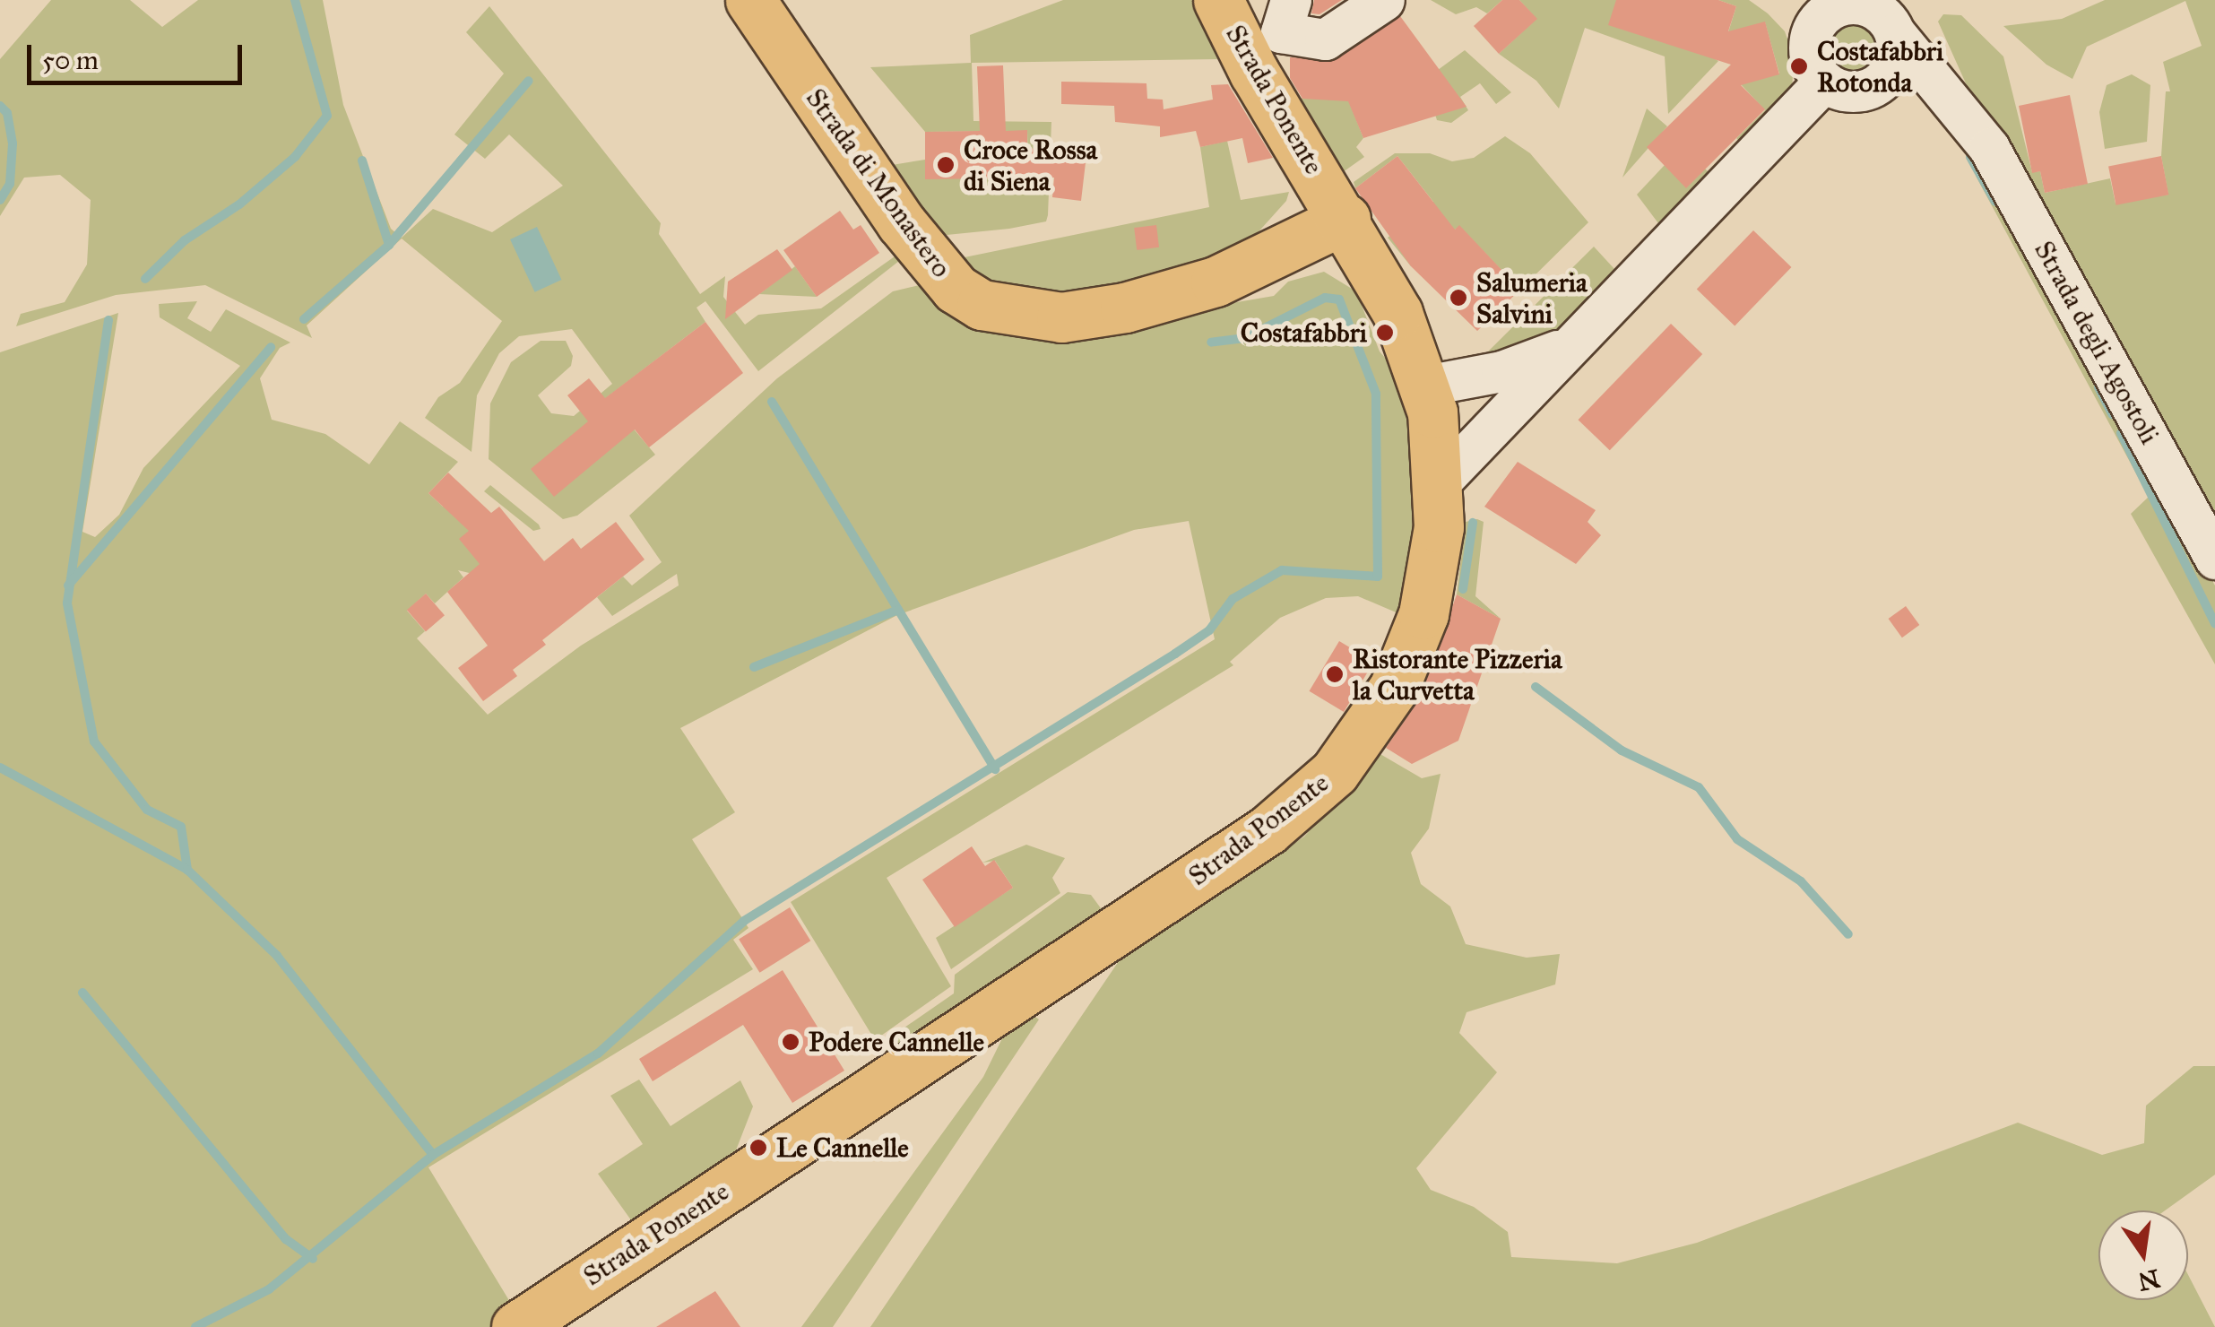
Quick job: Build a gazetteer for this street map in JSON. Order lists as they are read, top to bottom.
{
  "streets": {
    "main road": ["Strada Ponente", "Strada di Monastero"],
    "street": ["Strada degli Agostoli"]
  },
  "crossings": [
    ["Strada Ponente", "Strada di Monastero"]
  ],
  "places": [
    "Costafabbri Rotonda",
    "Croce Rossa di Siena",
    "Salumeria Salvini",
    "Costafabbri",
    "Ristorante Pizzeria la Curvetta",
    "Podere Cannelle",
    "Le Cannelle"
  ],
  "scale_bar": "50 m",
  "north": "bottom"
}
